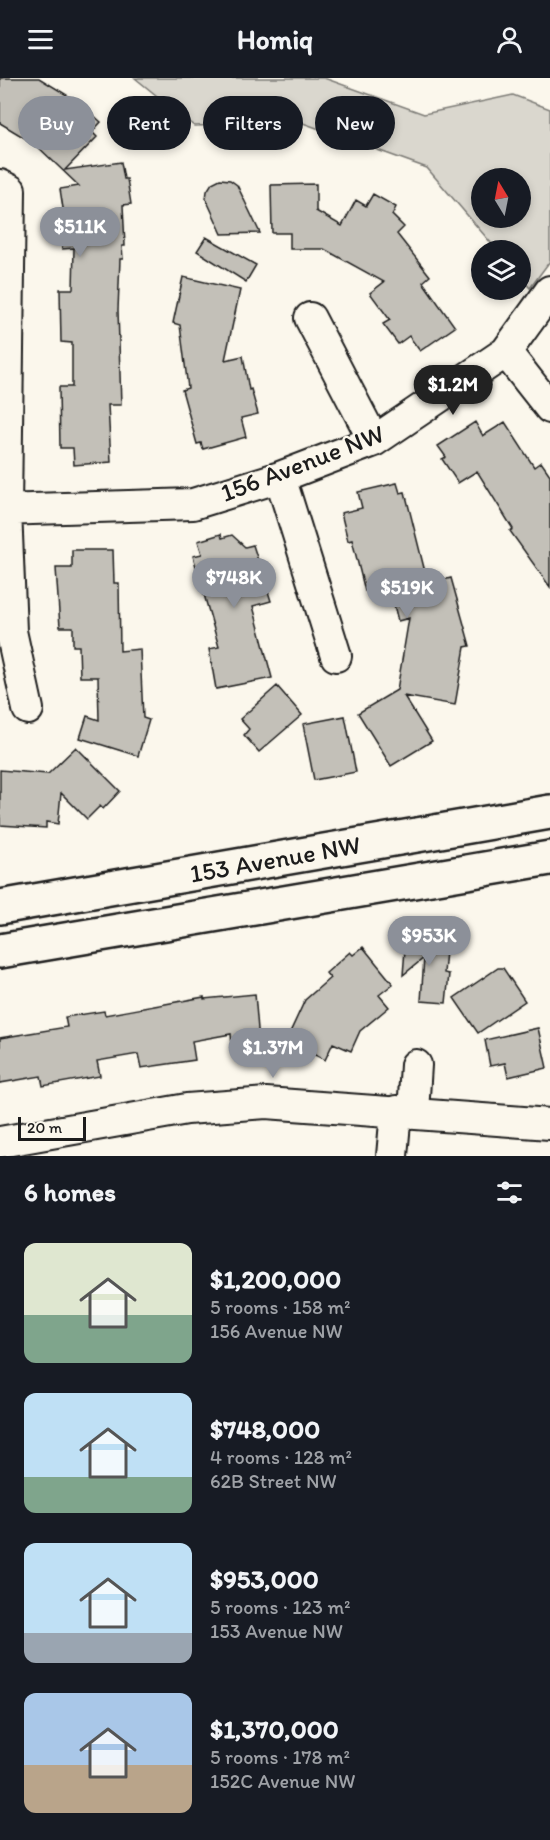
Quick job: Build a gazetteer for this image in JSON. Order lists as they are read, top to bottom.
{
  "streets": {
    "main road": ["153 Avenue NW"],
    "street": ["156 Avenue NW"]
  },
  "scale_bar": "20 m",
  "north": "top",
  "page": {
    "header": "Homiq",
    "chip": [
      "Buy",
      "Rent",
      "Filters",
      "New"
    ],
    "price": [
      "$511K",
      "$1.2M",
      "$748K",
      "$519K",
      "$953K",
      "$1.37M"
    ],
    "scale": "20 m",
    "heading": "6 homes",
    "list": [
      {
        "name": "$1,200,000",
        "note": "5 rooms · 158 m² · 156 Avenue NW"
      },
      {
        "name": "$748,000",
        "note": "4 rooms · 128 m² · 62B Street NW"
      },
      {
        "name": "$953,000",
        "note": "5 rooms · 123 m² · 153 Avenue NW"
      },
      {
        "name": "$1,370,000",
        "note": "5 rooms · 178 m² · 152C Avenue NW"
      }
    ]
  }
}
